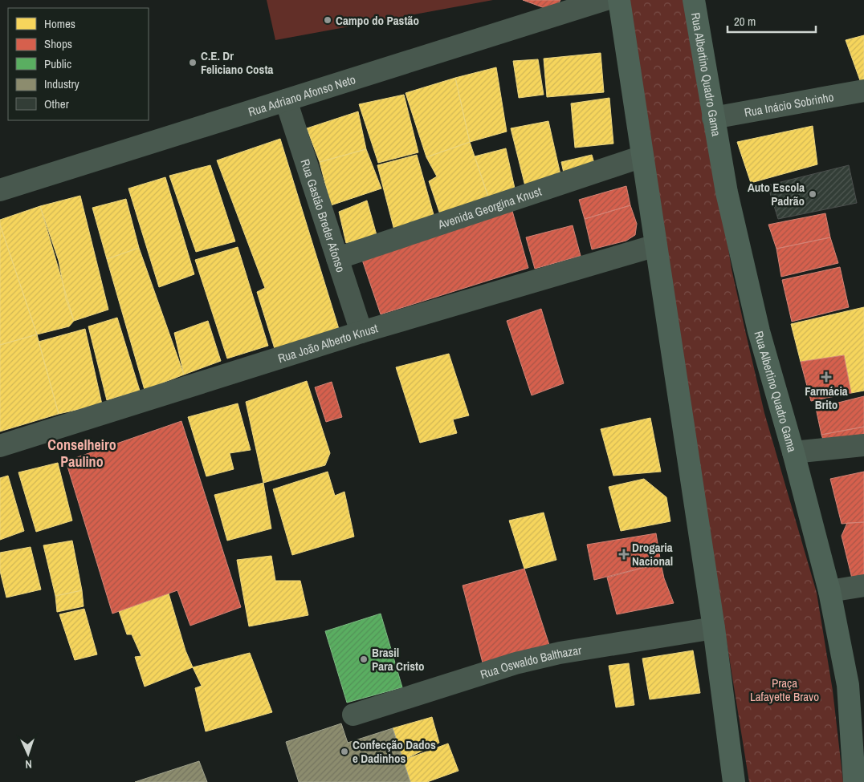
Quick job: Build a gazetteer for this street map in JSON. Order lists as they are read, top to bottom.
{
  "streets": {
    "main road": ["Rua Albertino Quadro Gama"],
    "street": [
      "Rua Adriano Afonso Neto",
      "Rua Inácio Sobrinho",
      "Avenida Georgina Knust",
      "Rua Gastão Breder Afonso",
      "Rua João Alberto Knust",
      "Rua Oswaldo Balthazar"
    ]
  },
  "crossings": [
    ["Rua Albertino Quadro Gama", "Rua Inácio Sobrinho"],
    ["Rua Adriano Afonso Neto", "Rua Gastão Breder Afonso"],
    ["Avenida Georgina Knust", "Rua Gastão Breder Afonso"],
    ["Rua Gastão Breder Afonso", "Rua João Alberto Knust"]
  ],
  "districts": ["Conselheiro Paulino"],
  "parks": ["Praça Lafayette Bravo"],
  "places": {
    "other": [
      "Campo do Pastão",
      "C.E. Dr Feliciano Costa",
      "Auto Escola Padrão",
      "Brasil Para Cristo",
      "Confecção Dados e Dadinhos"
    ],
    "health": ["Farmácia Brito", "Drogaria Nacional"]
  },
  "legend": [
    "Homes",
    "Shops",
    "Public",
    "Industry",
    "Other"
  ],
  "scale_bar": "20 m",
  "north": "bottom"
}
